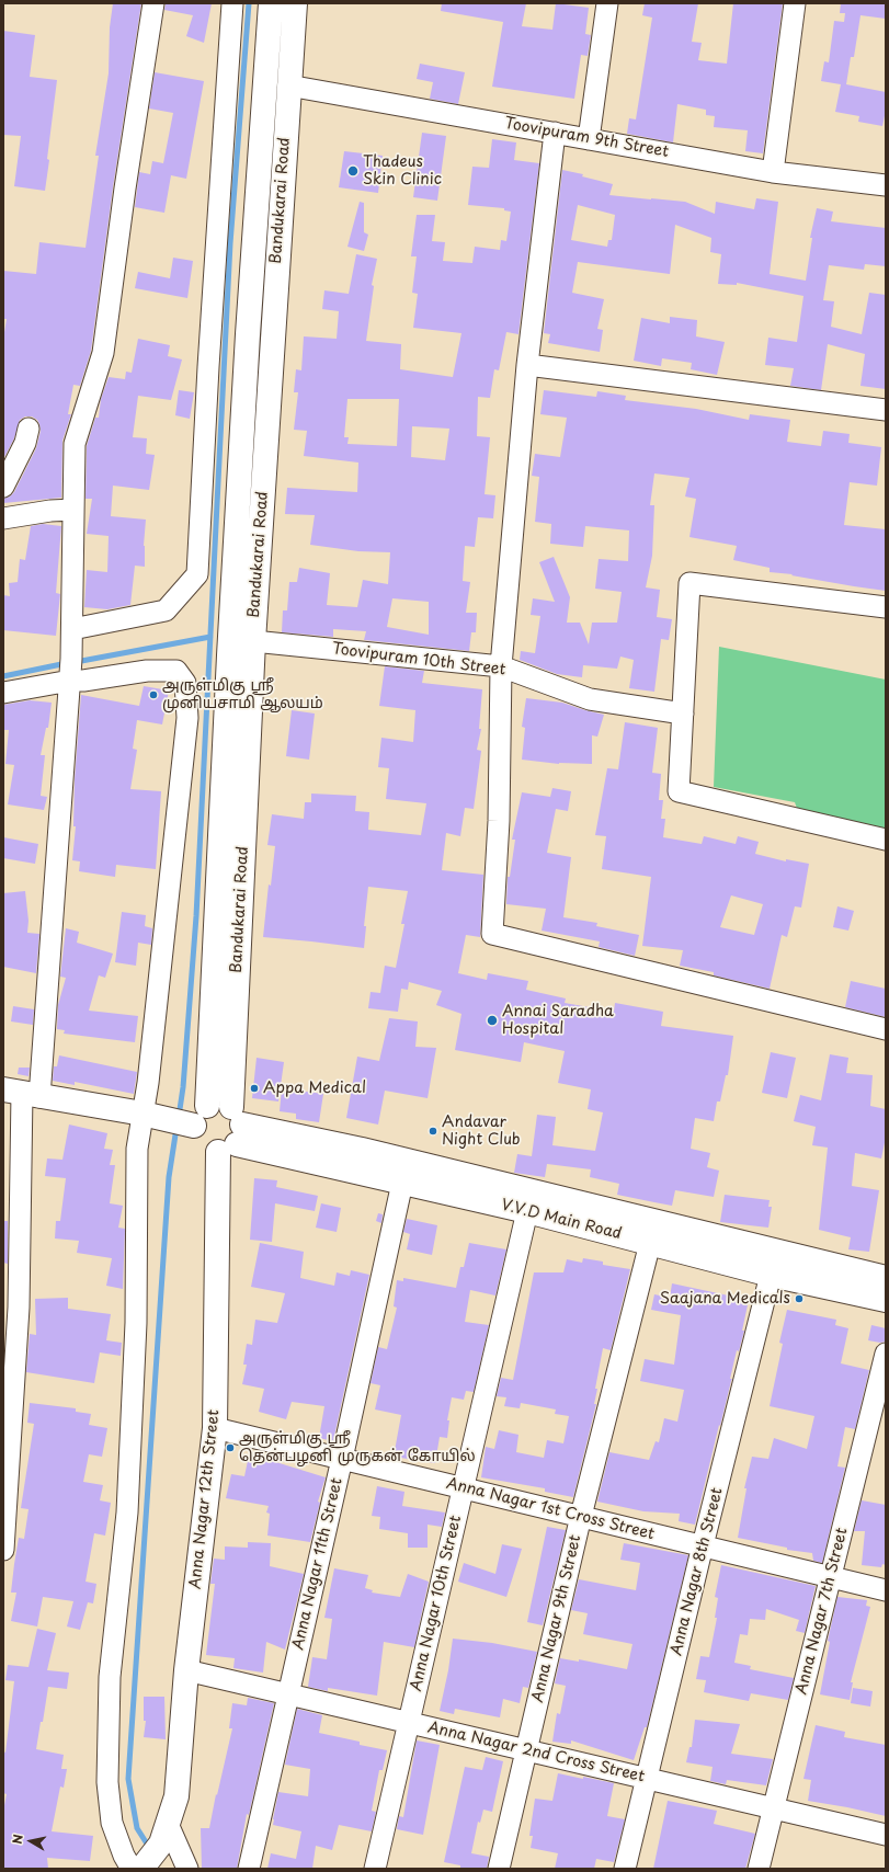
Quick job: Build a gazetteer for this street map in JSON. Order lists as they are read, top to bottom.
{
  "streets": {
    "main road": ["Bandukarai Road", "V.V.D Main Road", "Anna Nagar 12th Street"],
    "street": [
      "Toovipuram 9th Street",
      "Toovipuram 10th Street",
      "Anna Nagar 1st Cross Street",
      "Anna Nagar 11th Street",
      "Anna Nagar 8th Street",
      "Anna Nagar 10th Street",
      "Anna Nagar 7th Street",
      "Anna Nagar 9th Street",
      "Anna Nagar 2nd Cross Street"
    ]
  },
  "crossings": [
    ["Toovipuram 9th Street", "Bandukarai Road"],
    ["Bandukarai Road", "Toovipuram 10th Street"],
    ["Bandukarai Road", "V.V.D Main Road"],
    ["Bandukarai Road", "Anna Nagar 12th Street"],
    ["V.V.D Main Road", "Anna Nagar 12th Street"],
    ["V.V.D Main Road", "Anna Nagar 11th Street"],
    ["V.V.D Main Road", "Anna Nagar 8th Street"],
    ["V.V.D Main Road", "Anna Nagar 10th Street"],
    ["V.V.D Main Road", "Anna Nagar 9th Street"],
    ["Anna Nagar 12th Street", "Anna Nagar 1st Cross Street"],
    ["Anna Nagar 12th Street", "Anna Nagar 2nd Cross Street"],
    ["Anna Nagar 1st Cross Street", "Anna Nagar 11th Street"],
    ["Anna Nagar 1st Cross Street", "Anna Nagar 8th Street"],
    ["Anna Nagar 1st Cross Street", "Anna Nagar 10th Street"],
    ["Anna Nagar 1st Cross Street", "Anna Nagar 7th Street"],
    ["Anna Nagar 1st Cross Street", "Anna Nagar 9th Street"],
    ["Anna Nagar 11th Street", "Anna Nagar 2nd Cross Street"],
    ["Anna Nagar 8th Street", "Anna Nagar 2nd Cross Street"],
    ["Anna Nagar 10th Street", "Anna Nagar 2nd Cross Street"],
    ["Anna Nagar 7th Street", "Anna Nagar 2nd Cross Street"],
    ["Anna Nagar 9th Street", "Anna Nagar 2nd Cross Street"]
  ],
  "places": [
    "Thadeus Skin Clinic",
    "அருள்மிகு ஶ்ரீ முனியசாமி ஆலயம்",
    "Annai Saradha Hospital",
    "Appa Medical",
    "Andavar Night Club",
    "Saajana Medicals",
    "அருள்மிகு ஶ்ரீ தென்பழனி முருகன் கோயில்"
  ],
  "north": "left"
}
